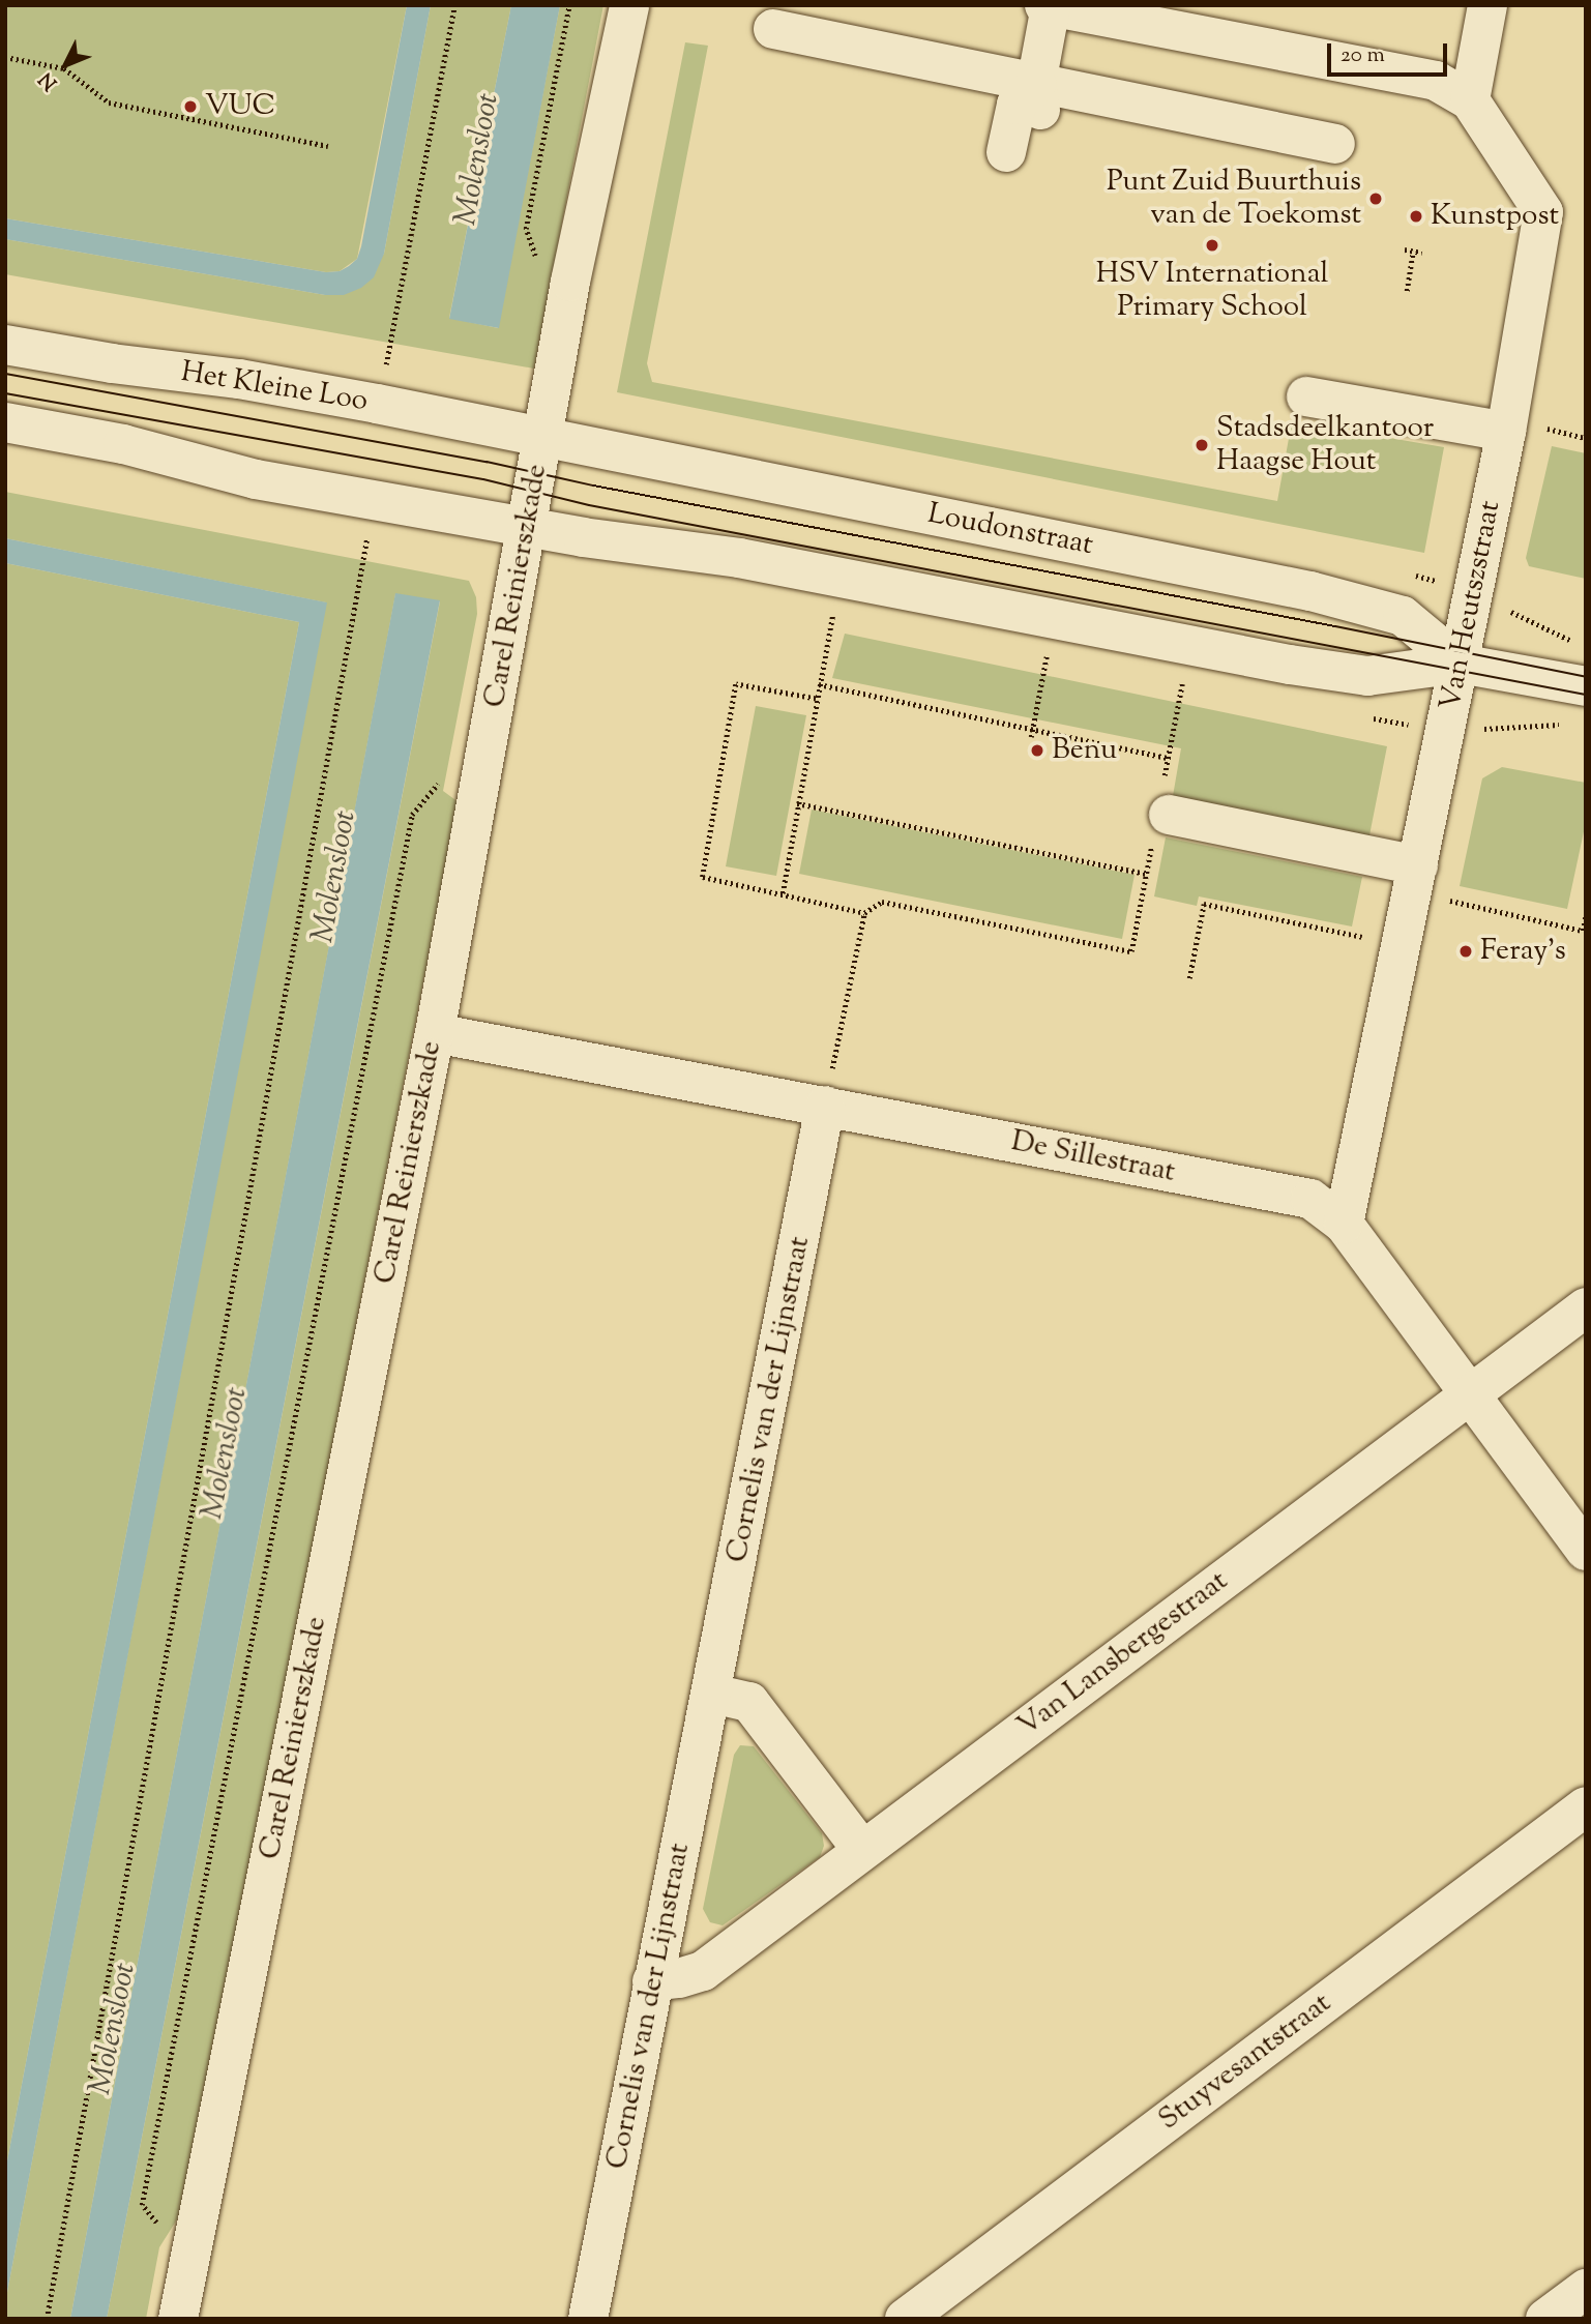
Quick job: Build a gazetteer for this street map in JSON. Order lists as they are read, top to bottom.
{
  "streets": {
    "street": [
      "Het Kleine Loo",
      "Loudonstraat",
      "Carel Reinierszkade",
      "Van Heutszstraat",
      "De Sillestraat",
      "Cornelis van der Lijnstraat",
      "Van Lansbergestraat",
      "Stuyvesantstraat"
    ]
  },
  "crossings": [
    ["Het Kleine Loo", "Loudonstraat"],
    ["Het Kleine Loo", "Carel Reinierszkade"],
    ["Loudonstraat", "Carel Reinierszkade"],
    ["Loudonstraat", "Van Heutszstraat"],
    ["Carel Reinierszkade", "De Sillestraat"],
    ["Van Heutszstraat", "De Sillestraat"],
    ["De Sillestraat", "Cornelis van der Lijnstraat"],
    ["De Sillestraat", "Van Lansbergestraat"],
    ["Cornelis van der Lijnstraat", "Van Lansbergestraat"]
  ],
  "water": ["Molensloot"],
  "places": [
    "VUC",
    "Punt Zuid Buurthuis van de Toekomst",
    "Kunstpost",
    "HSV International Primary School",
    "Stadsdeelkantoor Haagse Hout",
    "Benu",
    "Feray's"
  ],
  "scale_bar": "20 m",
  "north": "bottom left"
}
